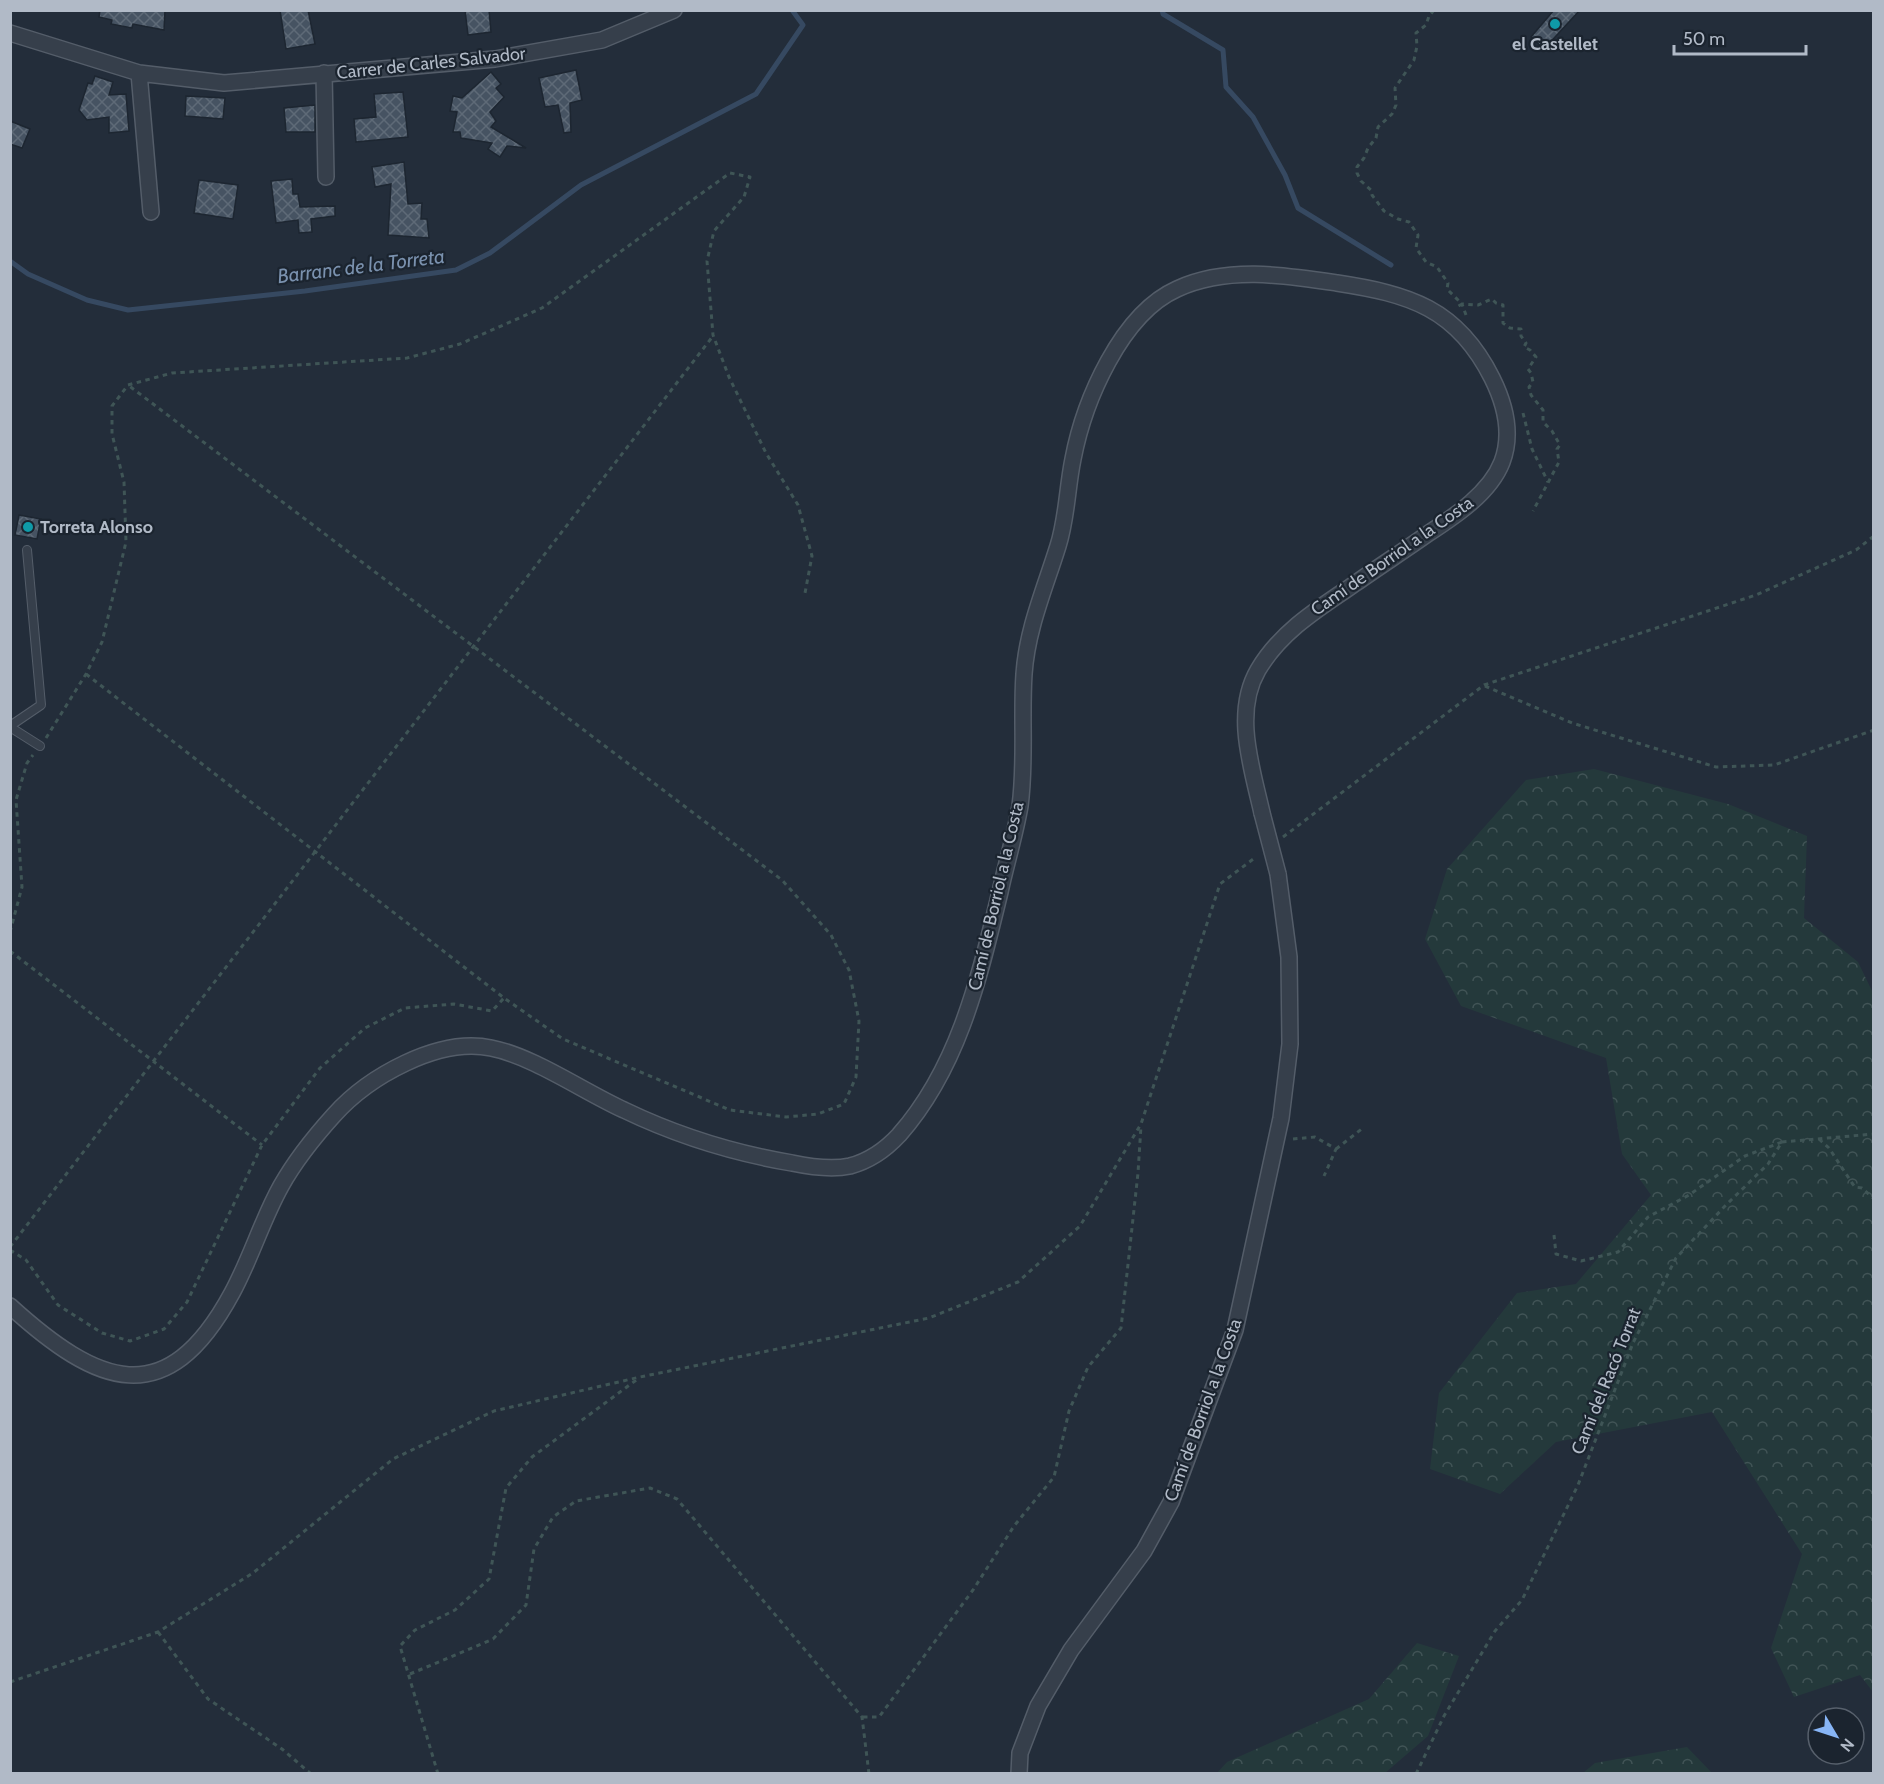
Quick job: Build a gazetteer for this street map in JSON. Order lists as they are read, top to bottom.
{
  "streets": {
    "street": ["Carrer de Carles Salvador", "Camí de Borriol a la Costa"],
    "path": ["Camí del Racó Torrat"]
  },
  "water": ["Barranc de la Torreta"],
  "places": ["el Castellet", "Torreta Alonso"],
  "scale_bar": "50 m",
  "north": "bottom right"
}
